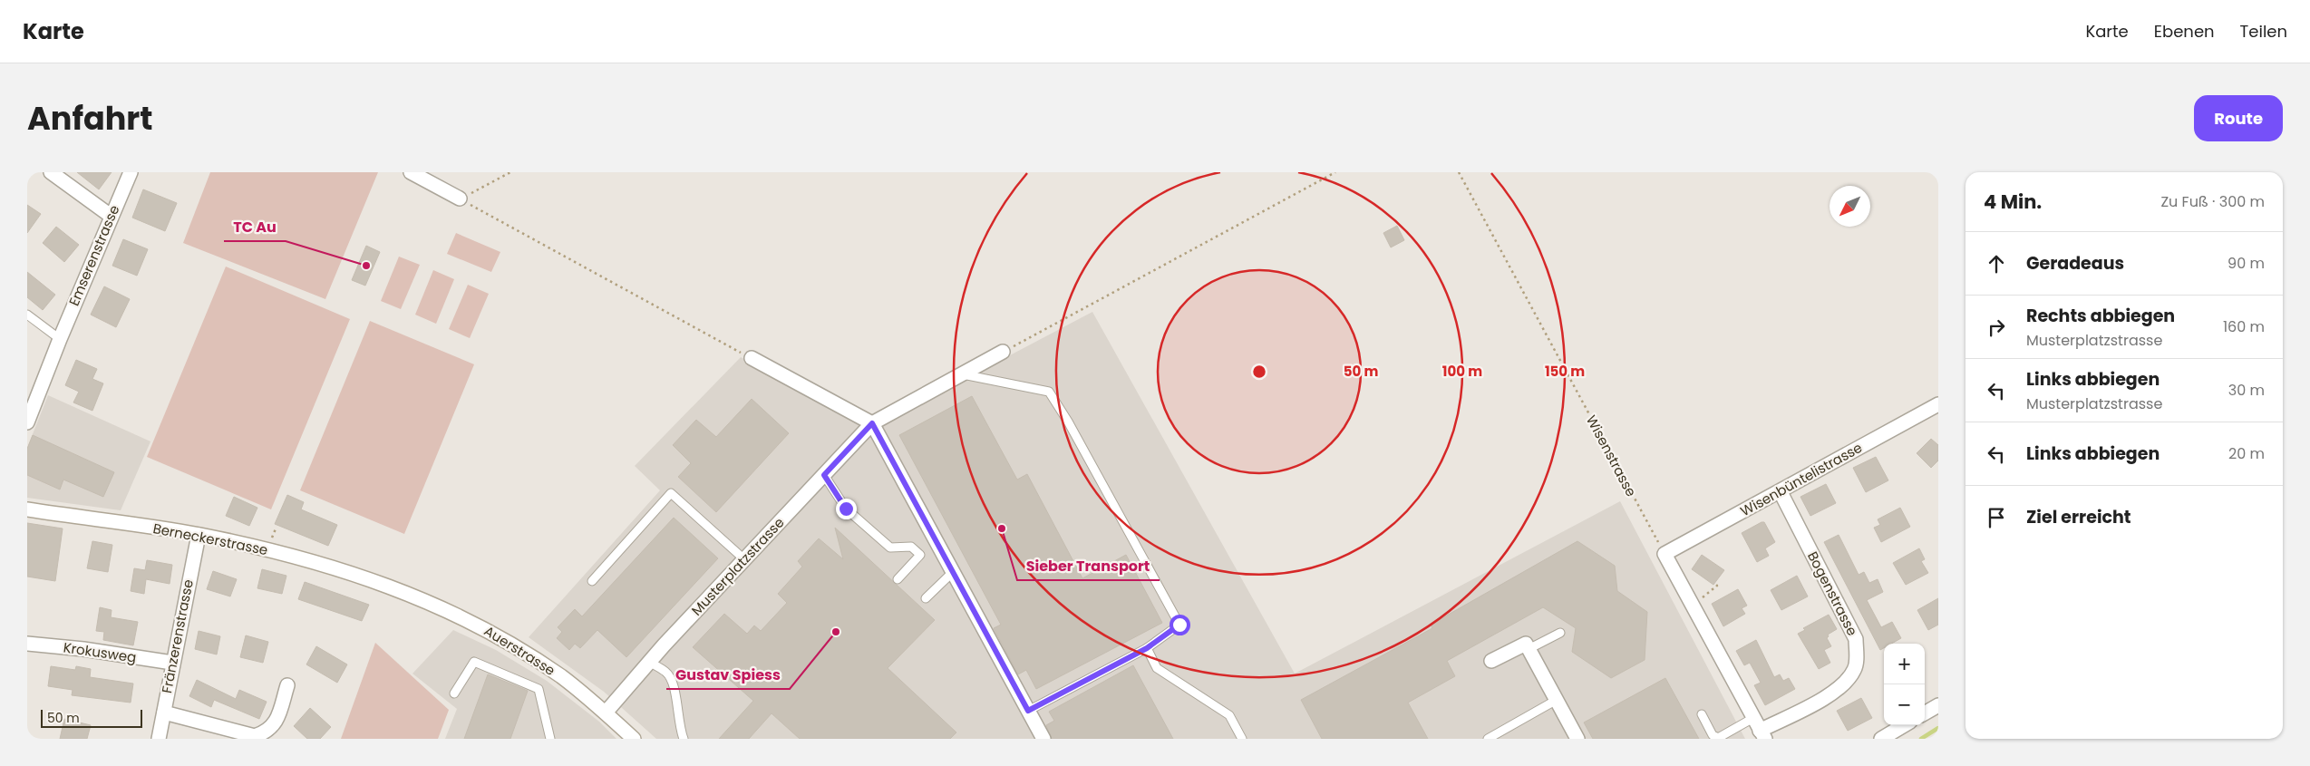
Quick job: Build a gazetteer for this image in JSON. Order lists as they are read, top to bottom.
{
  "streets": {
    "street": [
      "Emserenstrasse",
      "Wisenbüntelistrasse",
      "Berneckerstrasse",
      "Musterplatzstrasse",
      "Bogenstrasse",
      "Fränzerenstrasse",
      "Auerstrasse",
      "Krokusweg"
    ],
    "path": ["Wisenstrasse"]
  },
  "crossings": [
    ["Wisenstrasse", "Wisenbüntelistrasse"],
    ["Wisenbüntelistrasse", "Bogenstrasse"],
    ["Berneckerstrasse", "Fränzerenstrasse"],
    ["Berneckerstrasse", "Auerstrasse"],
    ["Musterplatzstrasse", "Auerstrasse"],
    ["Fränzerenstrasse", "Krokusweg"]
  ],
  "places": ["TC Au", "Sieber Transport", "Gustav Spiess"],
  "scale_bar": "50 m",
  "north": "bottom left",
  "page": {
    "header": "Karte",
    "nav": ["Karte", "Ebenen", "Teilen"],
    "title": "Anfahrt",
    "buttons": "Route",
    "heading": ["4 Min.", "Zu Fuß · 300 m"],
    "list": [
      ["Geradeaus", "90 m"],
      ["Rechts abbiegen", "Musterplatzstrasse", "160 m"],
      ["Links abbiegen", "Musterplatzstrasse", "30 m"],
      ["Links abbiegen", "20 m"],
      "Ziel erreicht"
    ],
    "map_buttons": ["+", "−"],
    "scale": "50 m"
  },
  "rings": ["50 m", "100 m", "150 m"]
}
